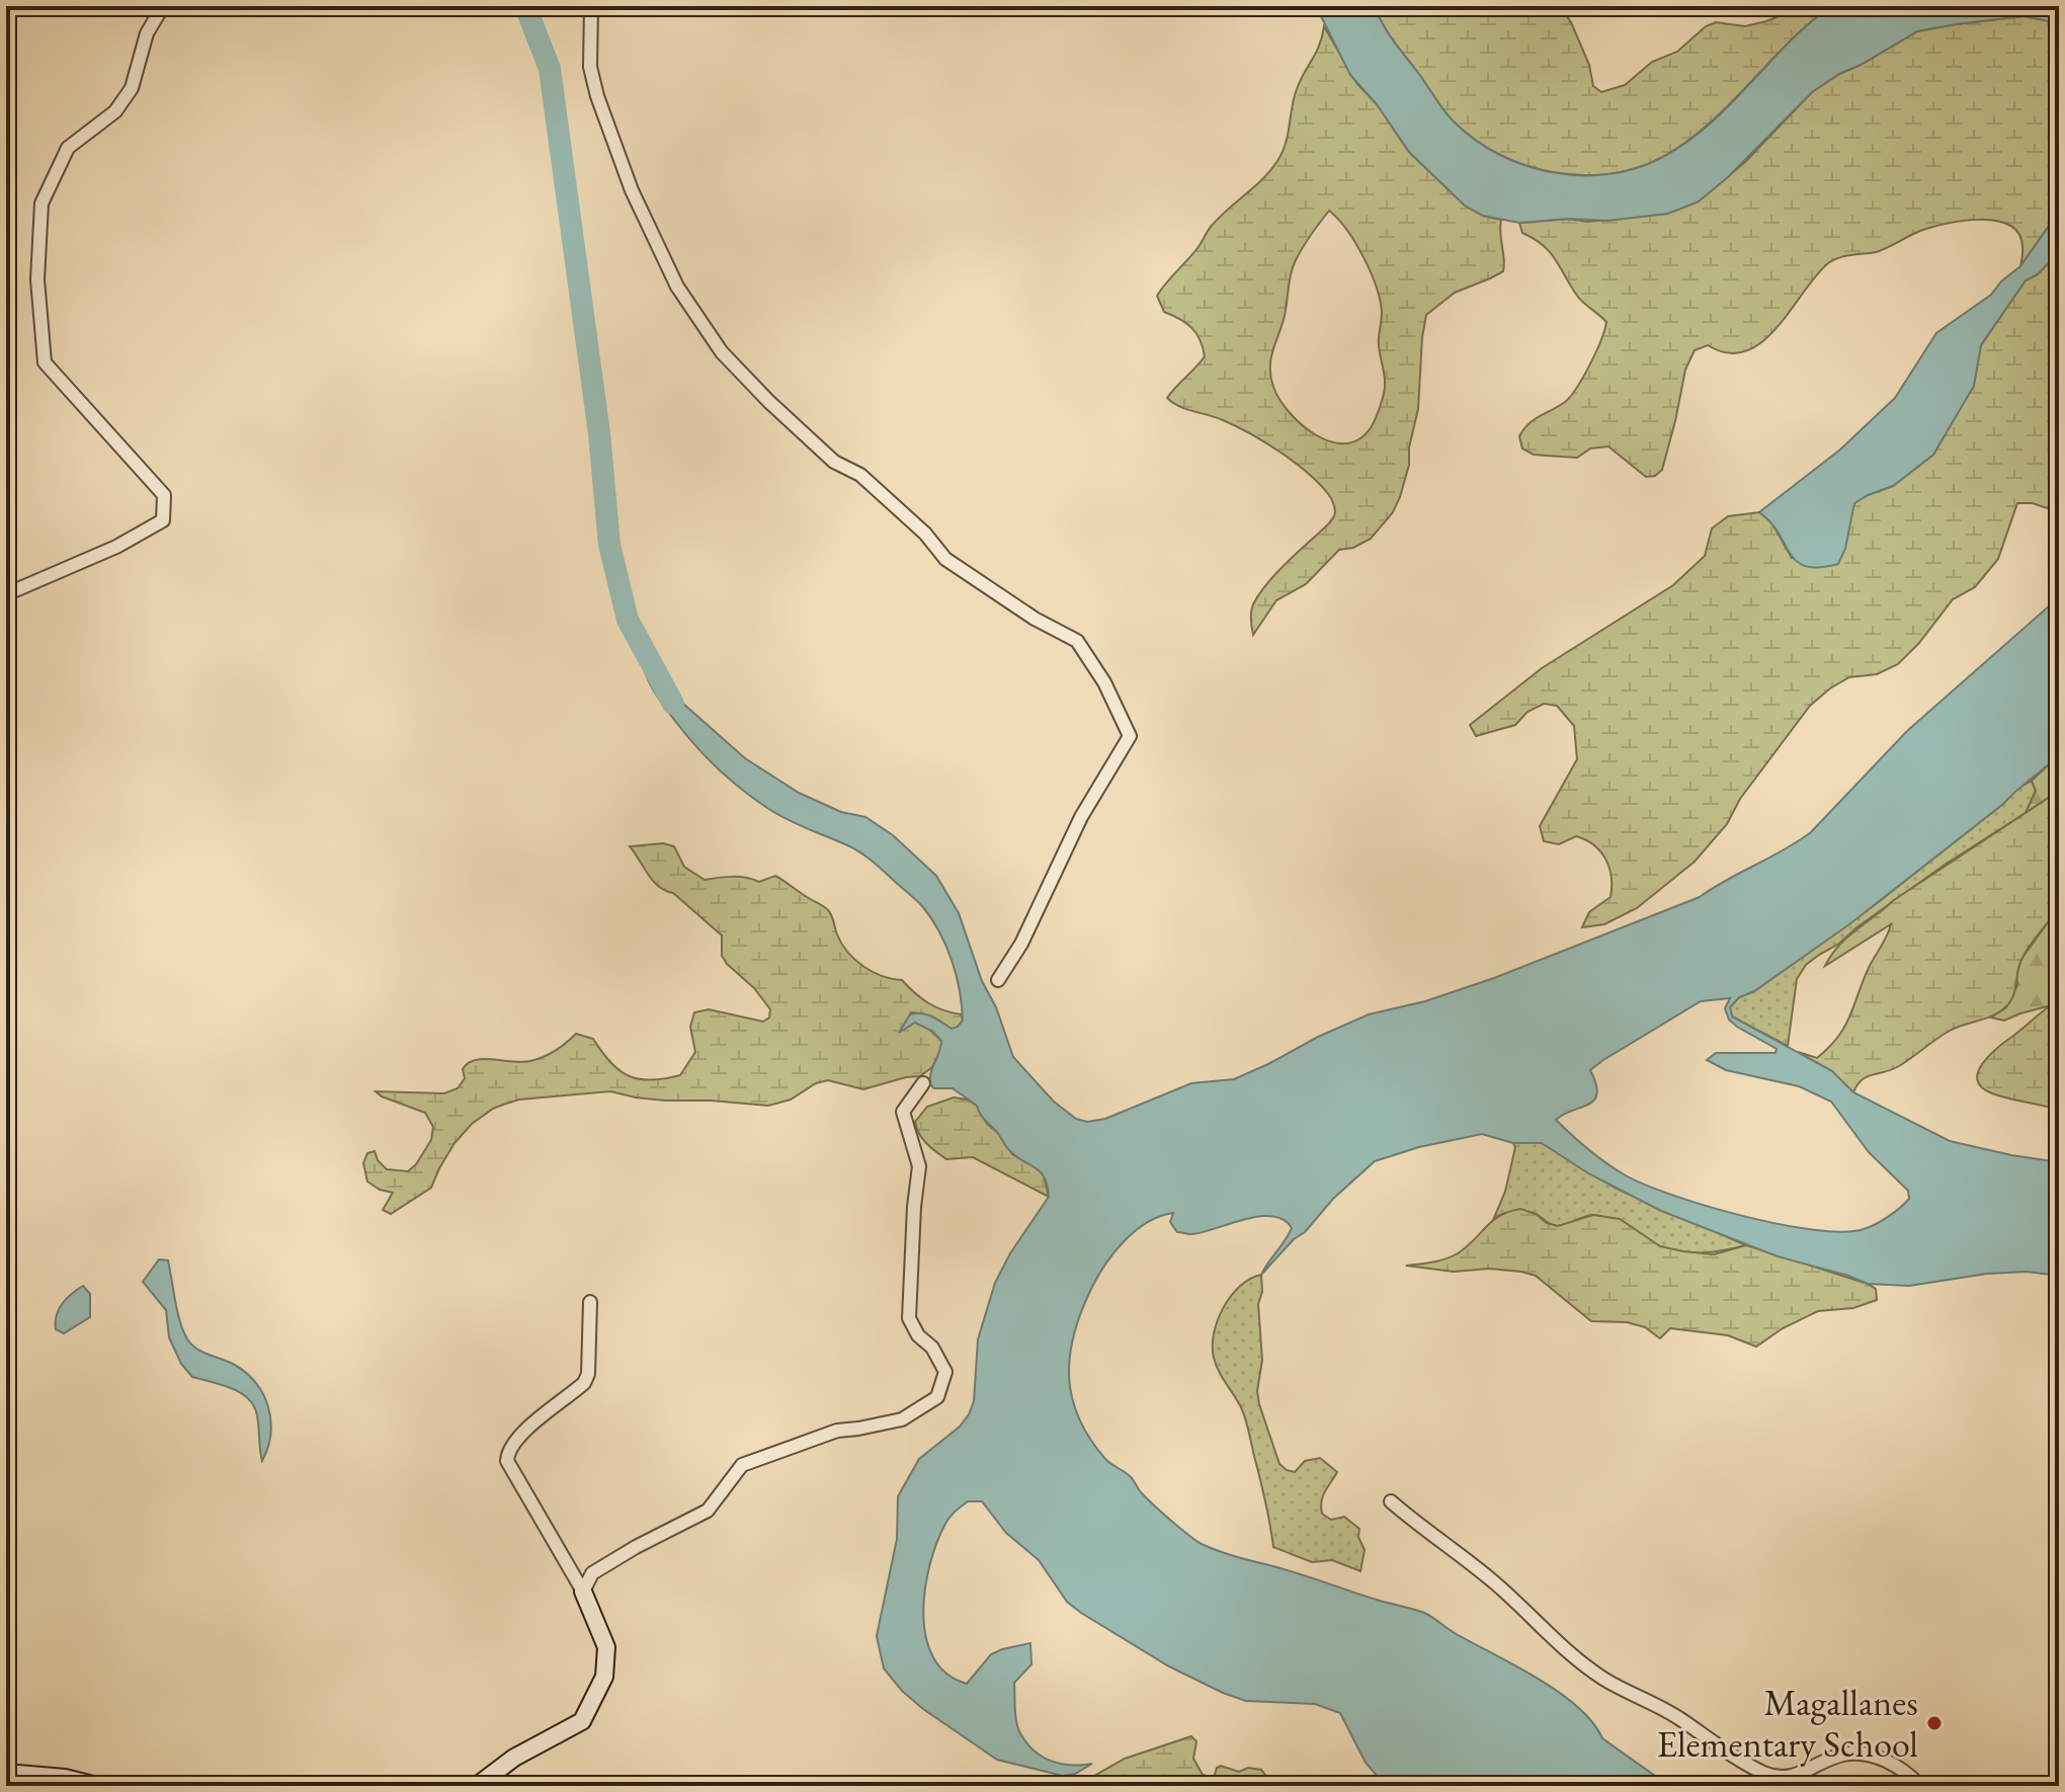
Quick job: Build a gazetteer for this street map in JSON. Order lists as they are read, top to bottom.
{
  "places": ["Magallanes Elementary School"]
}
